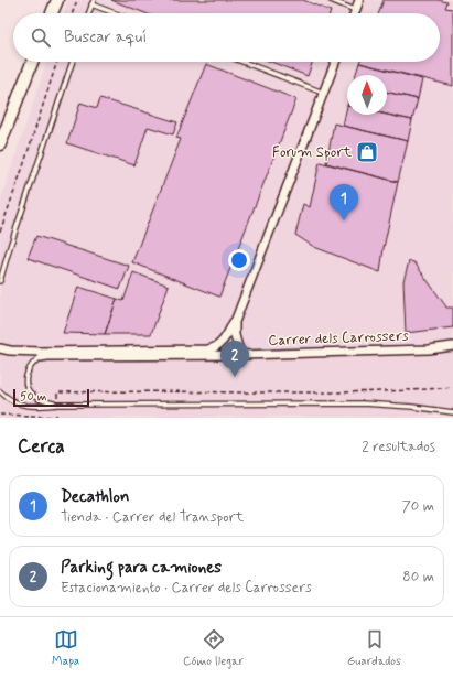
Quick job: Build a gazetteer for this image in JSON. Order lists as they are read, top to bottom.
{
  "streets": {
    "street": ["Carrer dels Carrossers"]
  },
  "places": {
    "shop": ["Forum Sport"]
  },
  "scale_bar": "50 m",
  "north": "top",
  "page": {
    "search": "Buscar aquí",
    "pins": ["1", "2"],
    "scale": "50 m",
    "heading": ["Cerca", "2 resultados"],
    "list": [
      {
        "mark": "1",
        "name": "Decathlon",
        "note": "Tienda · Carrer del Transport",
        "value": "70 m"
      },
      {
        "mark": "2",
        "name": "Parking para camiones",
        "note": "Estacionamiento · Carrer dels Carrossers",
        "value": "80 m"
      }
    ],
    "nav": ["Mapa", "Cómo llegar", "Guardados"]
  }
}
